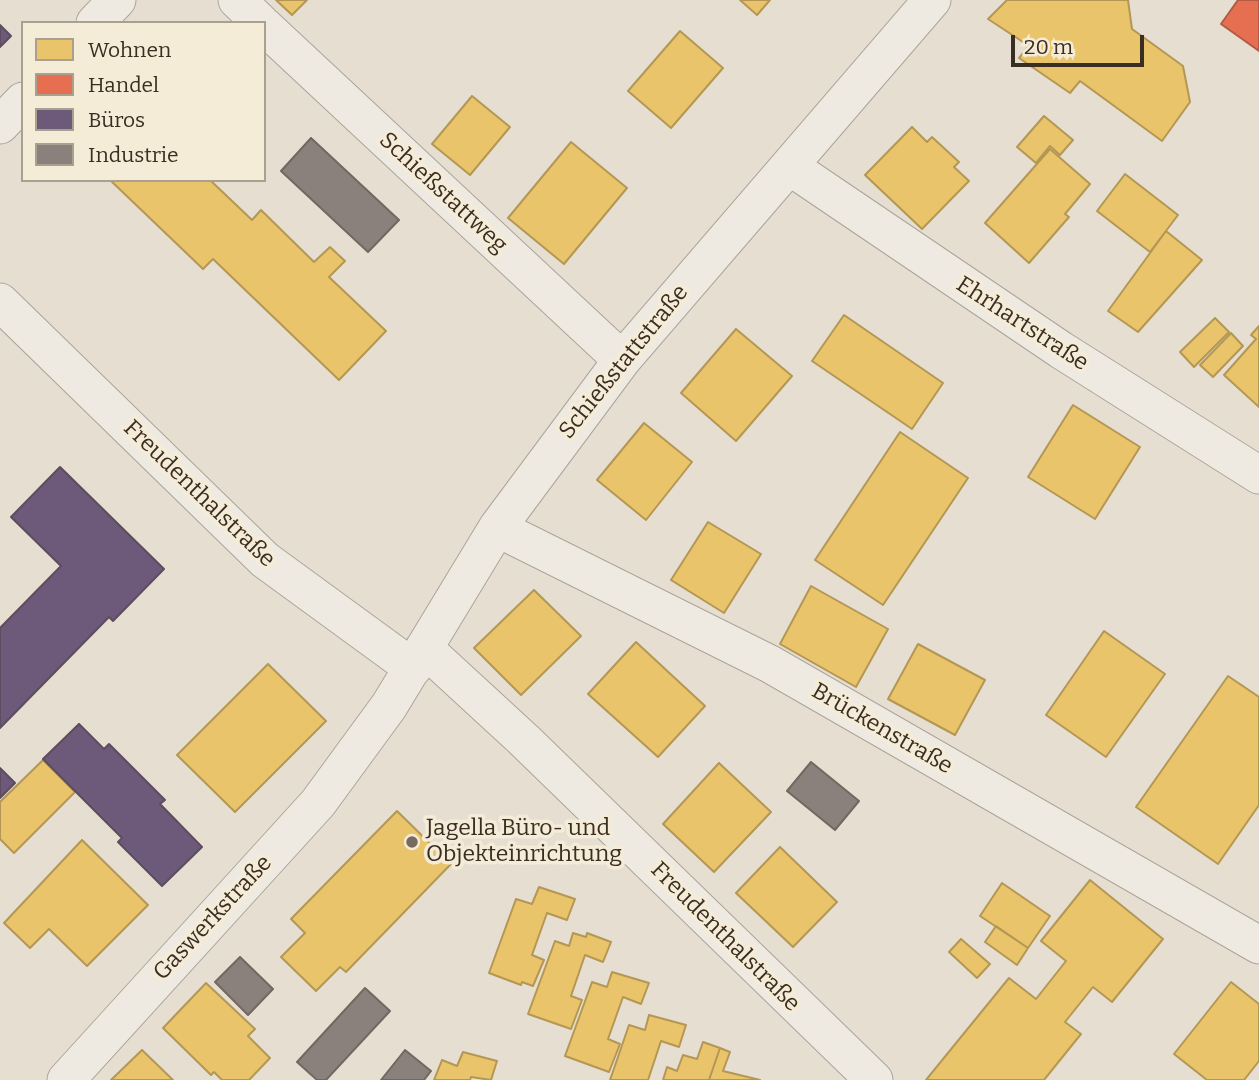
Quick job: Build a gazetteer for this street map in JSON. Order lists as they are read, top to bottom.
{
  "streets": {
    "street": [
      "Schießstattweg",
      "Ehrhartstraße",
      "Schießstattstraße",
      "Freudenthalstraße",
      "Brückenstraße",
      "Gaswerkstraße"
    ]
  },
  "crossings": [
    ["Schießstattweg", "Schießstattstraße"],
    ["Ehrhartstraße", "Schießstattstraße"],
    ["Schießstattstraße", "Freudenthalstraße"],
    ["Schießstattstraße", "Brückenstraße"],
    ["Schießstattstraße", "Gaswerkstraße"]
  ],
  "places": ["Jagella Büro- und Objekteinrichtung"],
  "legend": [
    "Wohnen",
    "Handel",
    "Büros",
    "Industrie"
  ],
  "scale_bar": "20 m"
}
